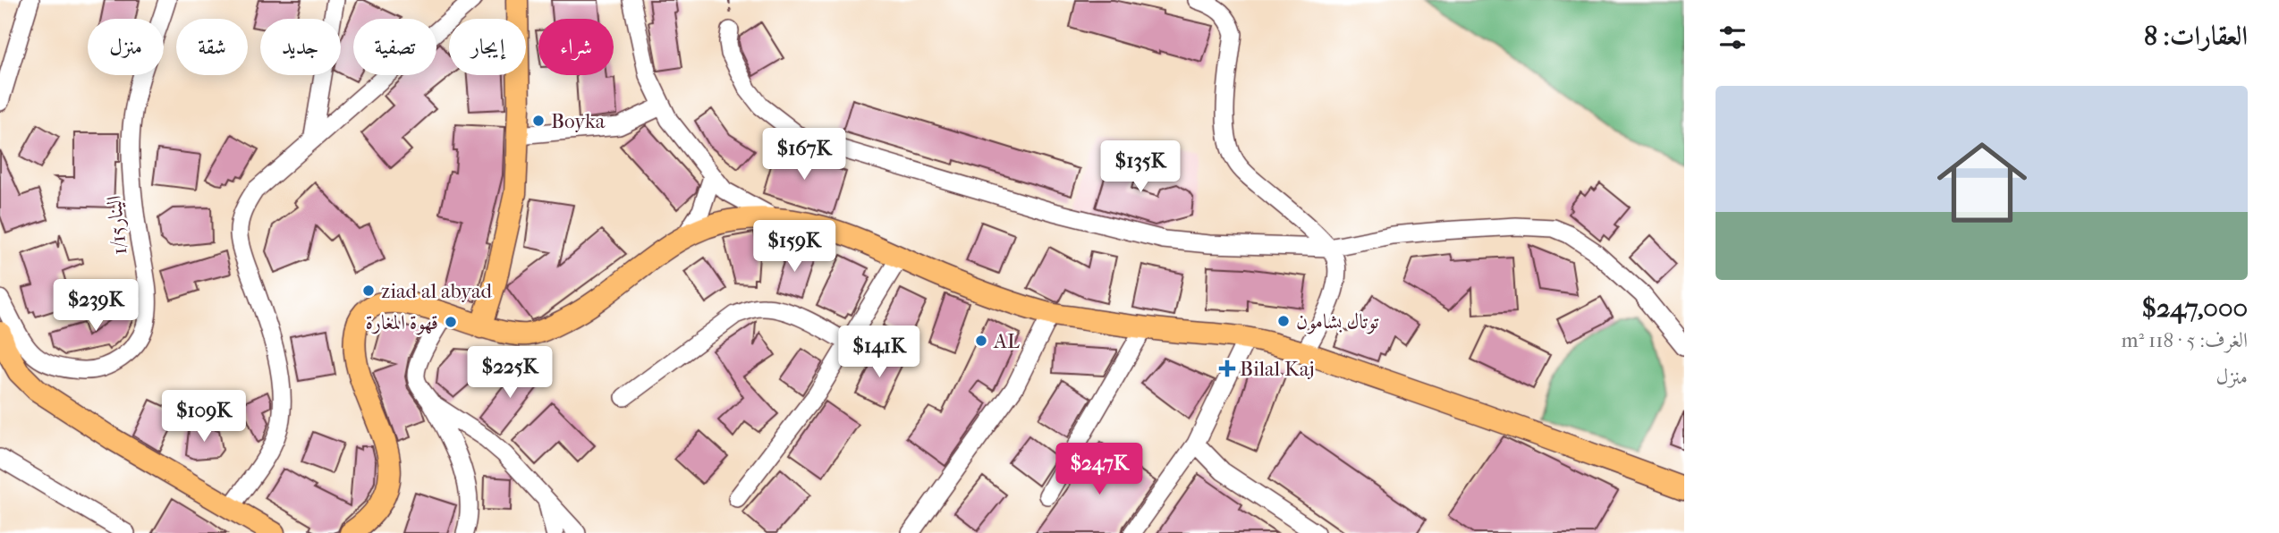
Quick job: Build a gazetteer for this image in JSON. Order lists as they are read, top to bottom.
{
  "streets": {
    "street": ["الينار1/15"]
  },
  "places": {
    "other": [
      "Boyka",
      "ziad al abyad",
      "توتال بشامون",
      "قهوة المغارة",
      "AL"
    ],
    "health": ["Bilal Kaj"]
  },
  "page": {
    "heading": "العقارات: 8",
    "chip": [
      "شراء",
      "إيجار",
      "تصفية",
      "جديد",
      "شقة",
      "منزل"
    ],
    "list": [
      {
        "name": "$247,000",
        "note": "الغرف: 5 · 118 m² · منزل"
      }
    ],
    "price": [
      "$167K",
      "$135K",
      "$159K",
      "$239K",
      "$141K",
      "$225K",
      "$109K",
      "$247K"
    ]
  }
}
